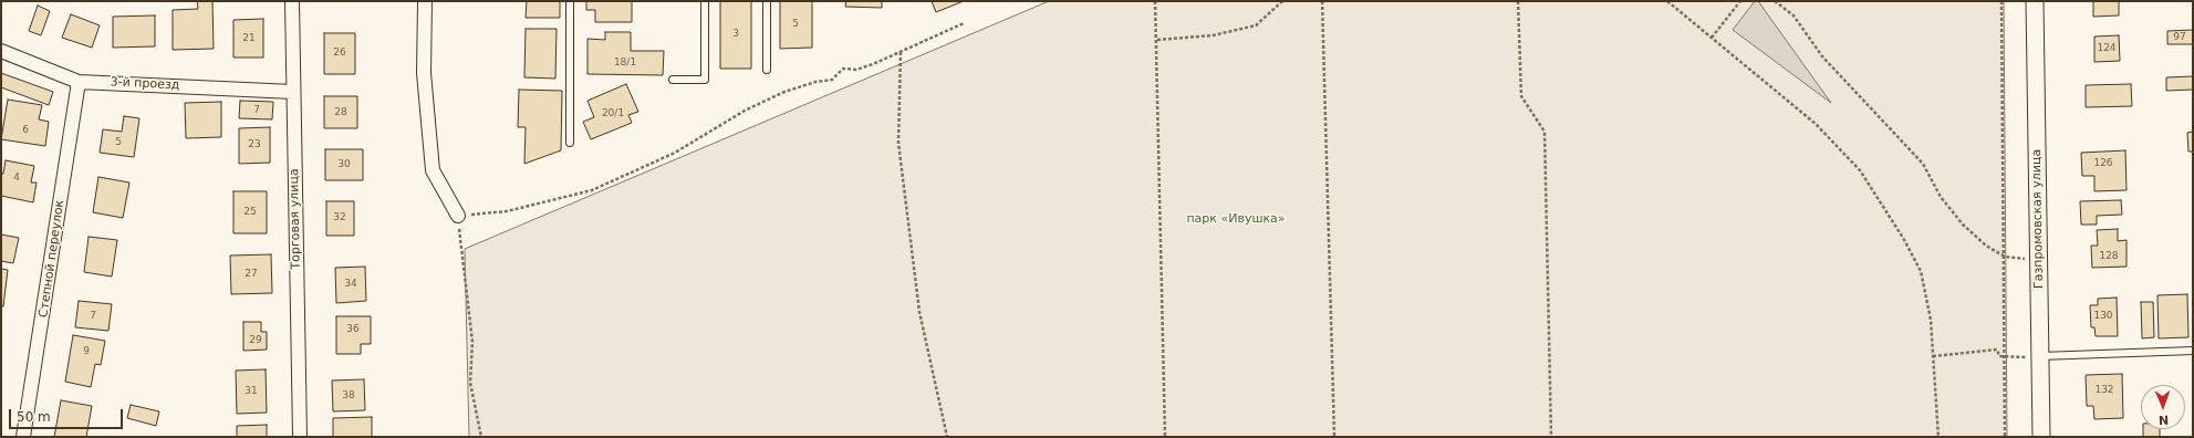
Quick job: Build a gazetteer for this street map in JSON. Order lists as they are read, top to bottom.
{
  "streets": {
    "street": [
      "3-й проезд",
      "Торговая улица",
      "Газпромовская улица",
      "Степной переулок"
    ]
  },
  "crossings": [
    ["3-й проезд", "Торговая улица"],
    ["3-й проезд", "Степной переулок"]
  ],
  "parks": ["парк «Ивушка»"],
  "house_numbers": [
    "5",
    "3",
    "97",
    "21",
    "124",
    "26",
    "18/1",
    "7",
    "28",
    "20/1",
    "6",
    "5",
    "23",
    "126",
    "30",
    "4",
    "25",
    "32",
    "128",
    "27",
    "34",
    "7",
    "130",
    "36",
    "29",
    "9",
    "132",
    "31",
    "38"
  ],
  "scale_bar": "50 m",
  "north": "bottom"
}
